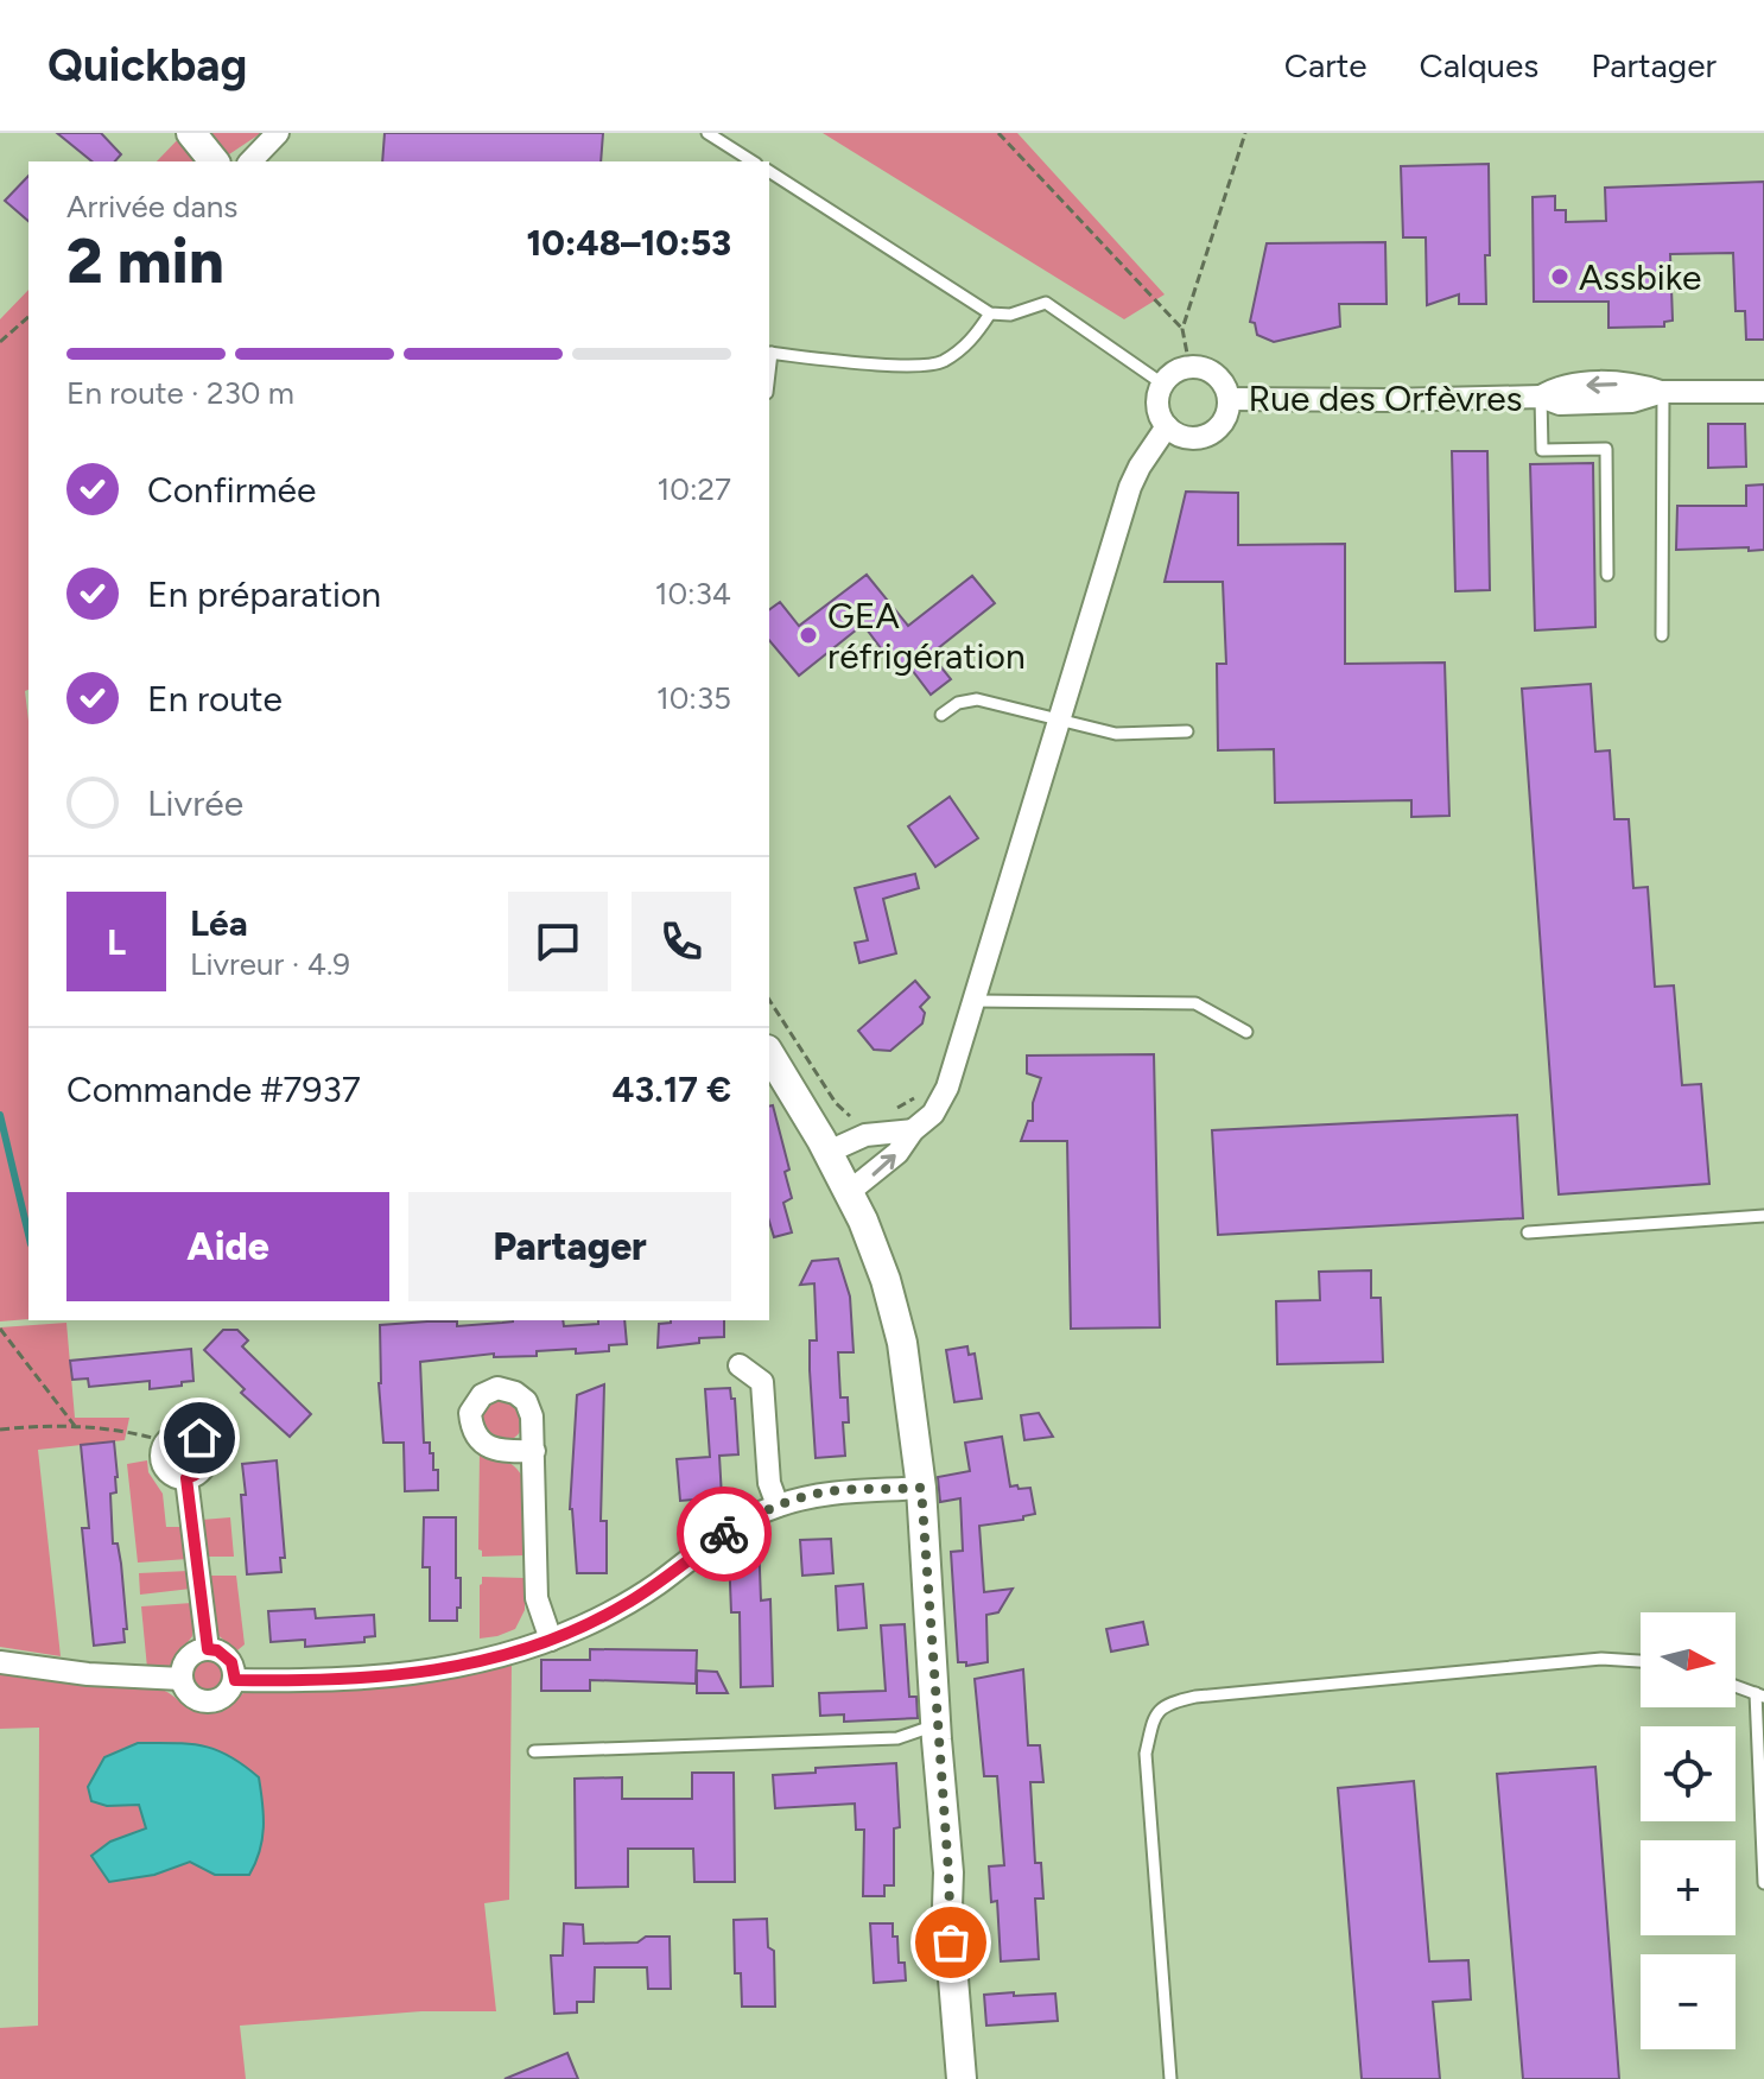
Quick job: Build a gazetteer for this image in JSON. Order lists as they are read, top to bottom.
{
  "streets": {
    "street": ["Rue des Orfèvres"]
  },
  "places": ["Assbike", "GEA réfrigération"],
  "north": "right",
  "page": {
    "header": "Quickbag",
    "nav": ["Carte", "Calques", "Partager"],
    "heading": ["2 min", "Arrivée dans", "10:48–10:53"],
    "panel": [
      "Léa",
      "Livreur · 4.9",
      "Commande #7937",
      "43.17 €"
    ],
    "bar": "En route · 230 m",
    "list": [
      ["Confirmée", "10:27"],
      ["En préparation", "10:34"],
      ["En route", "10:35"],
      "Livrée"
    ],
    "round": "L",
    "buttons": ["Aide", "Partager"],
    "map_buttons": ["+", "−"]
  }
}
